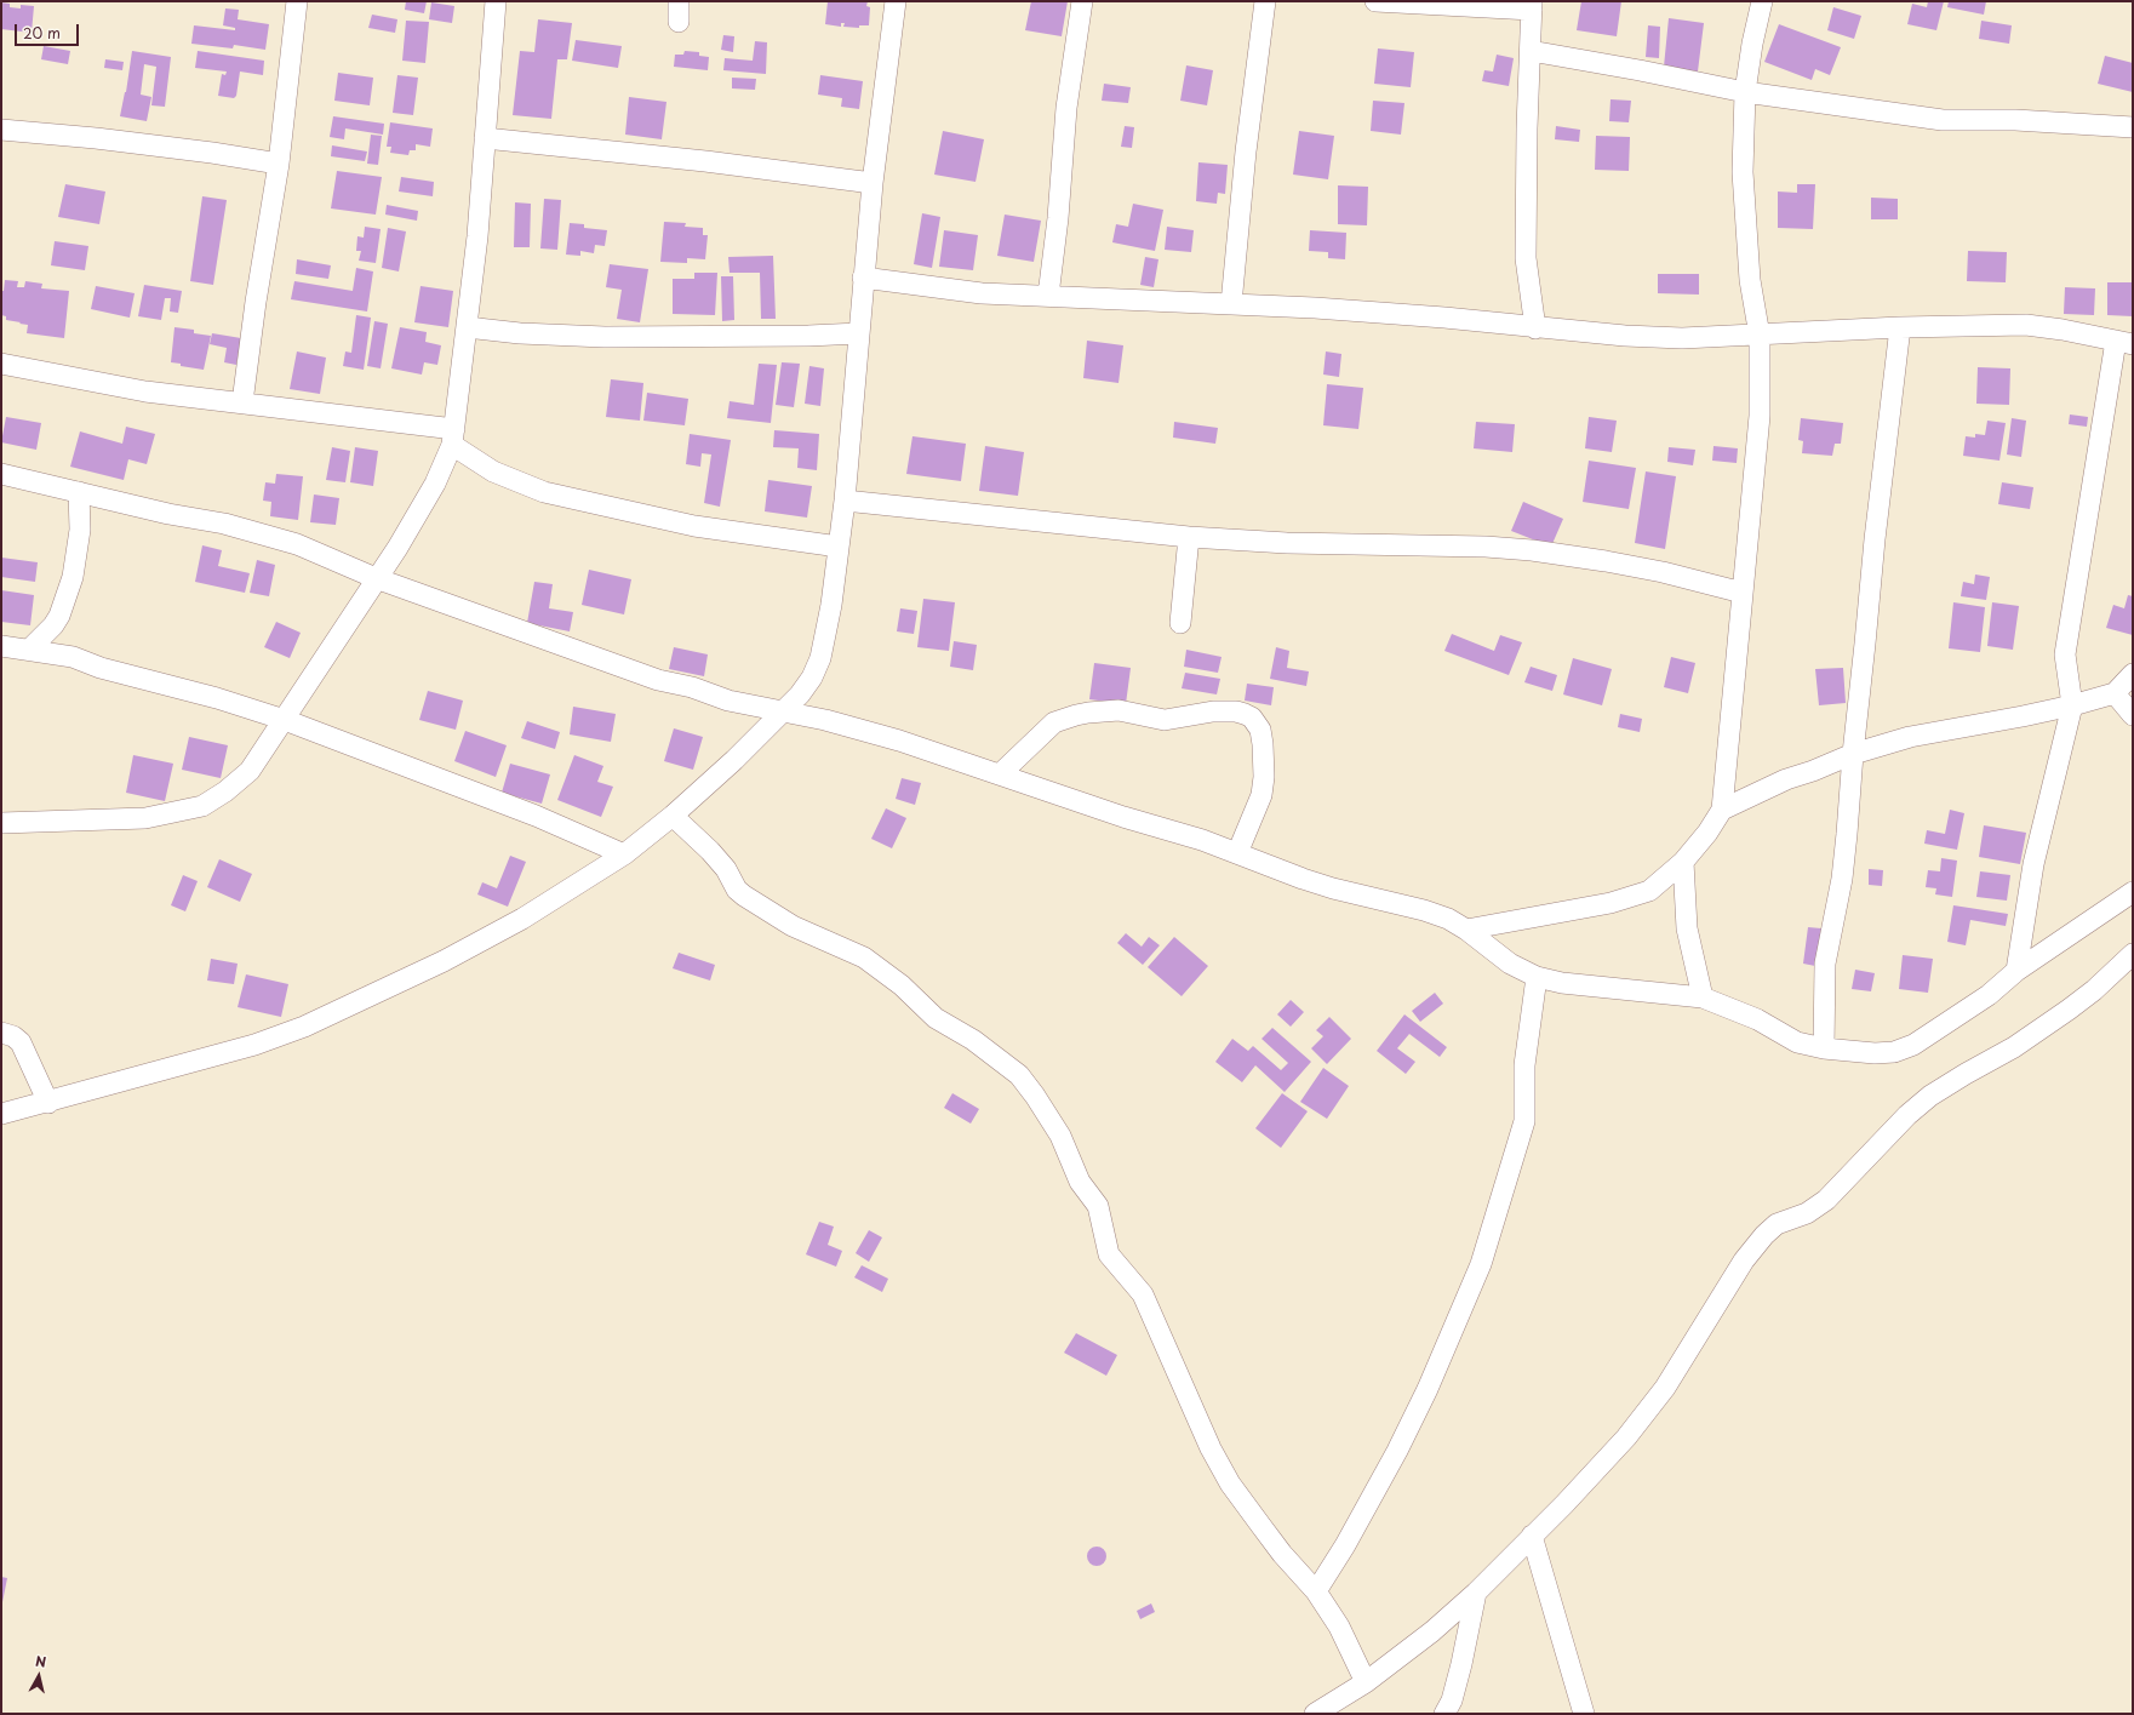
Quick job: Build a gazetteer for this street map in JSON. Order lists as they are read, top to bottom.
{
  "scale_bar": "20 m",
  "north": "top"
}
